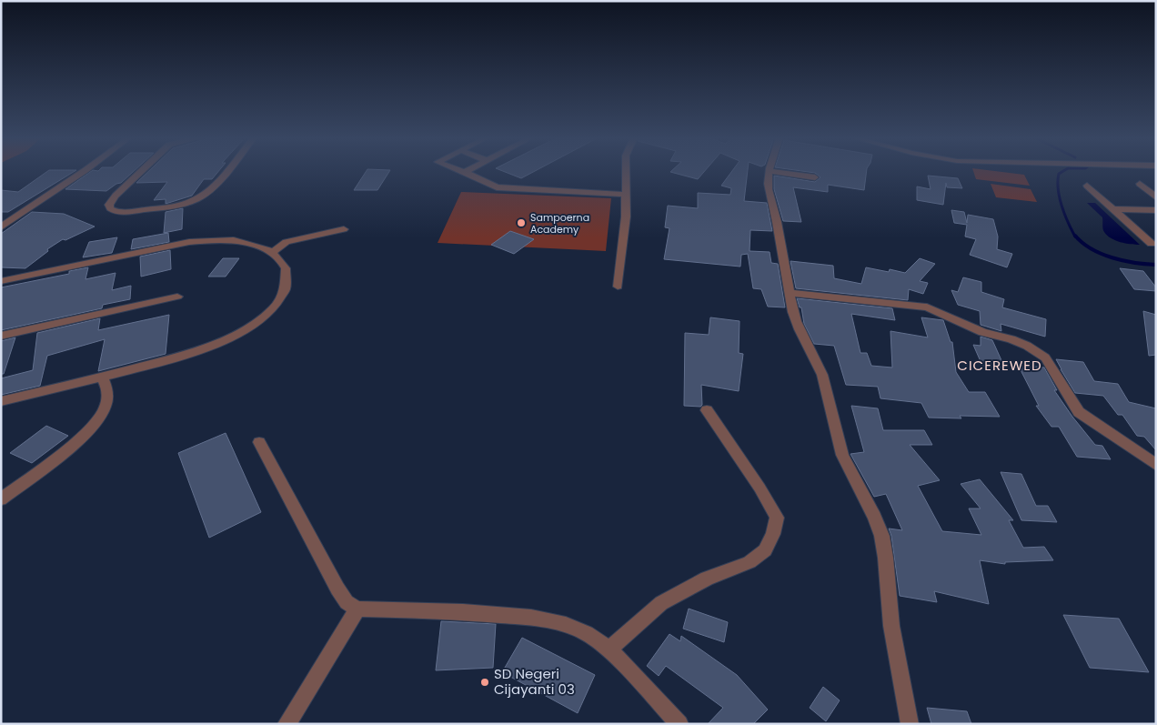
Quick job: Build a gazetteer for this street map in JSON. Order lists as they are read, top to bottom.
{
  "districts": ["CICEREWED"],
  "places": ["Sampoerna Academy", "SD Negeri Cijayanti 03"]
}
